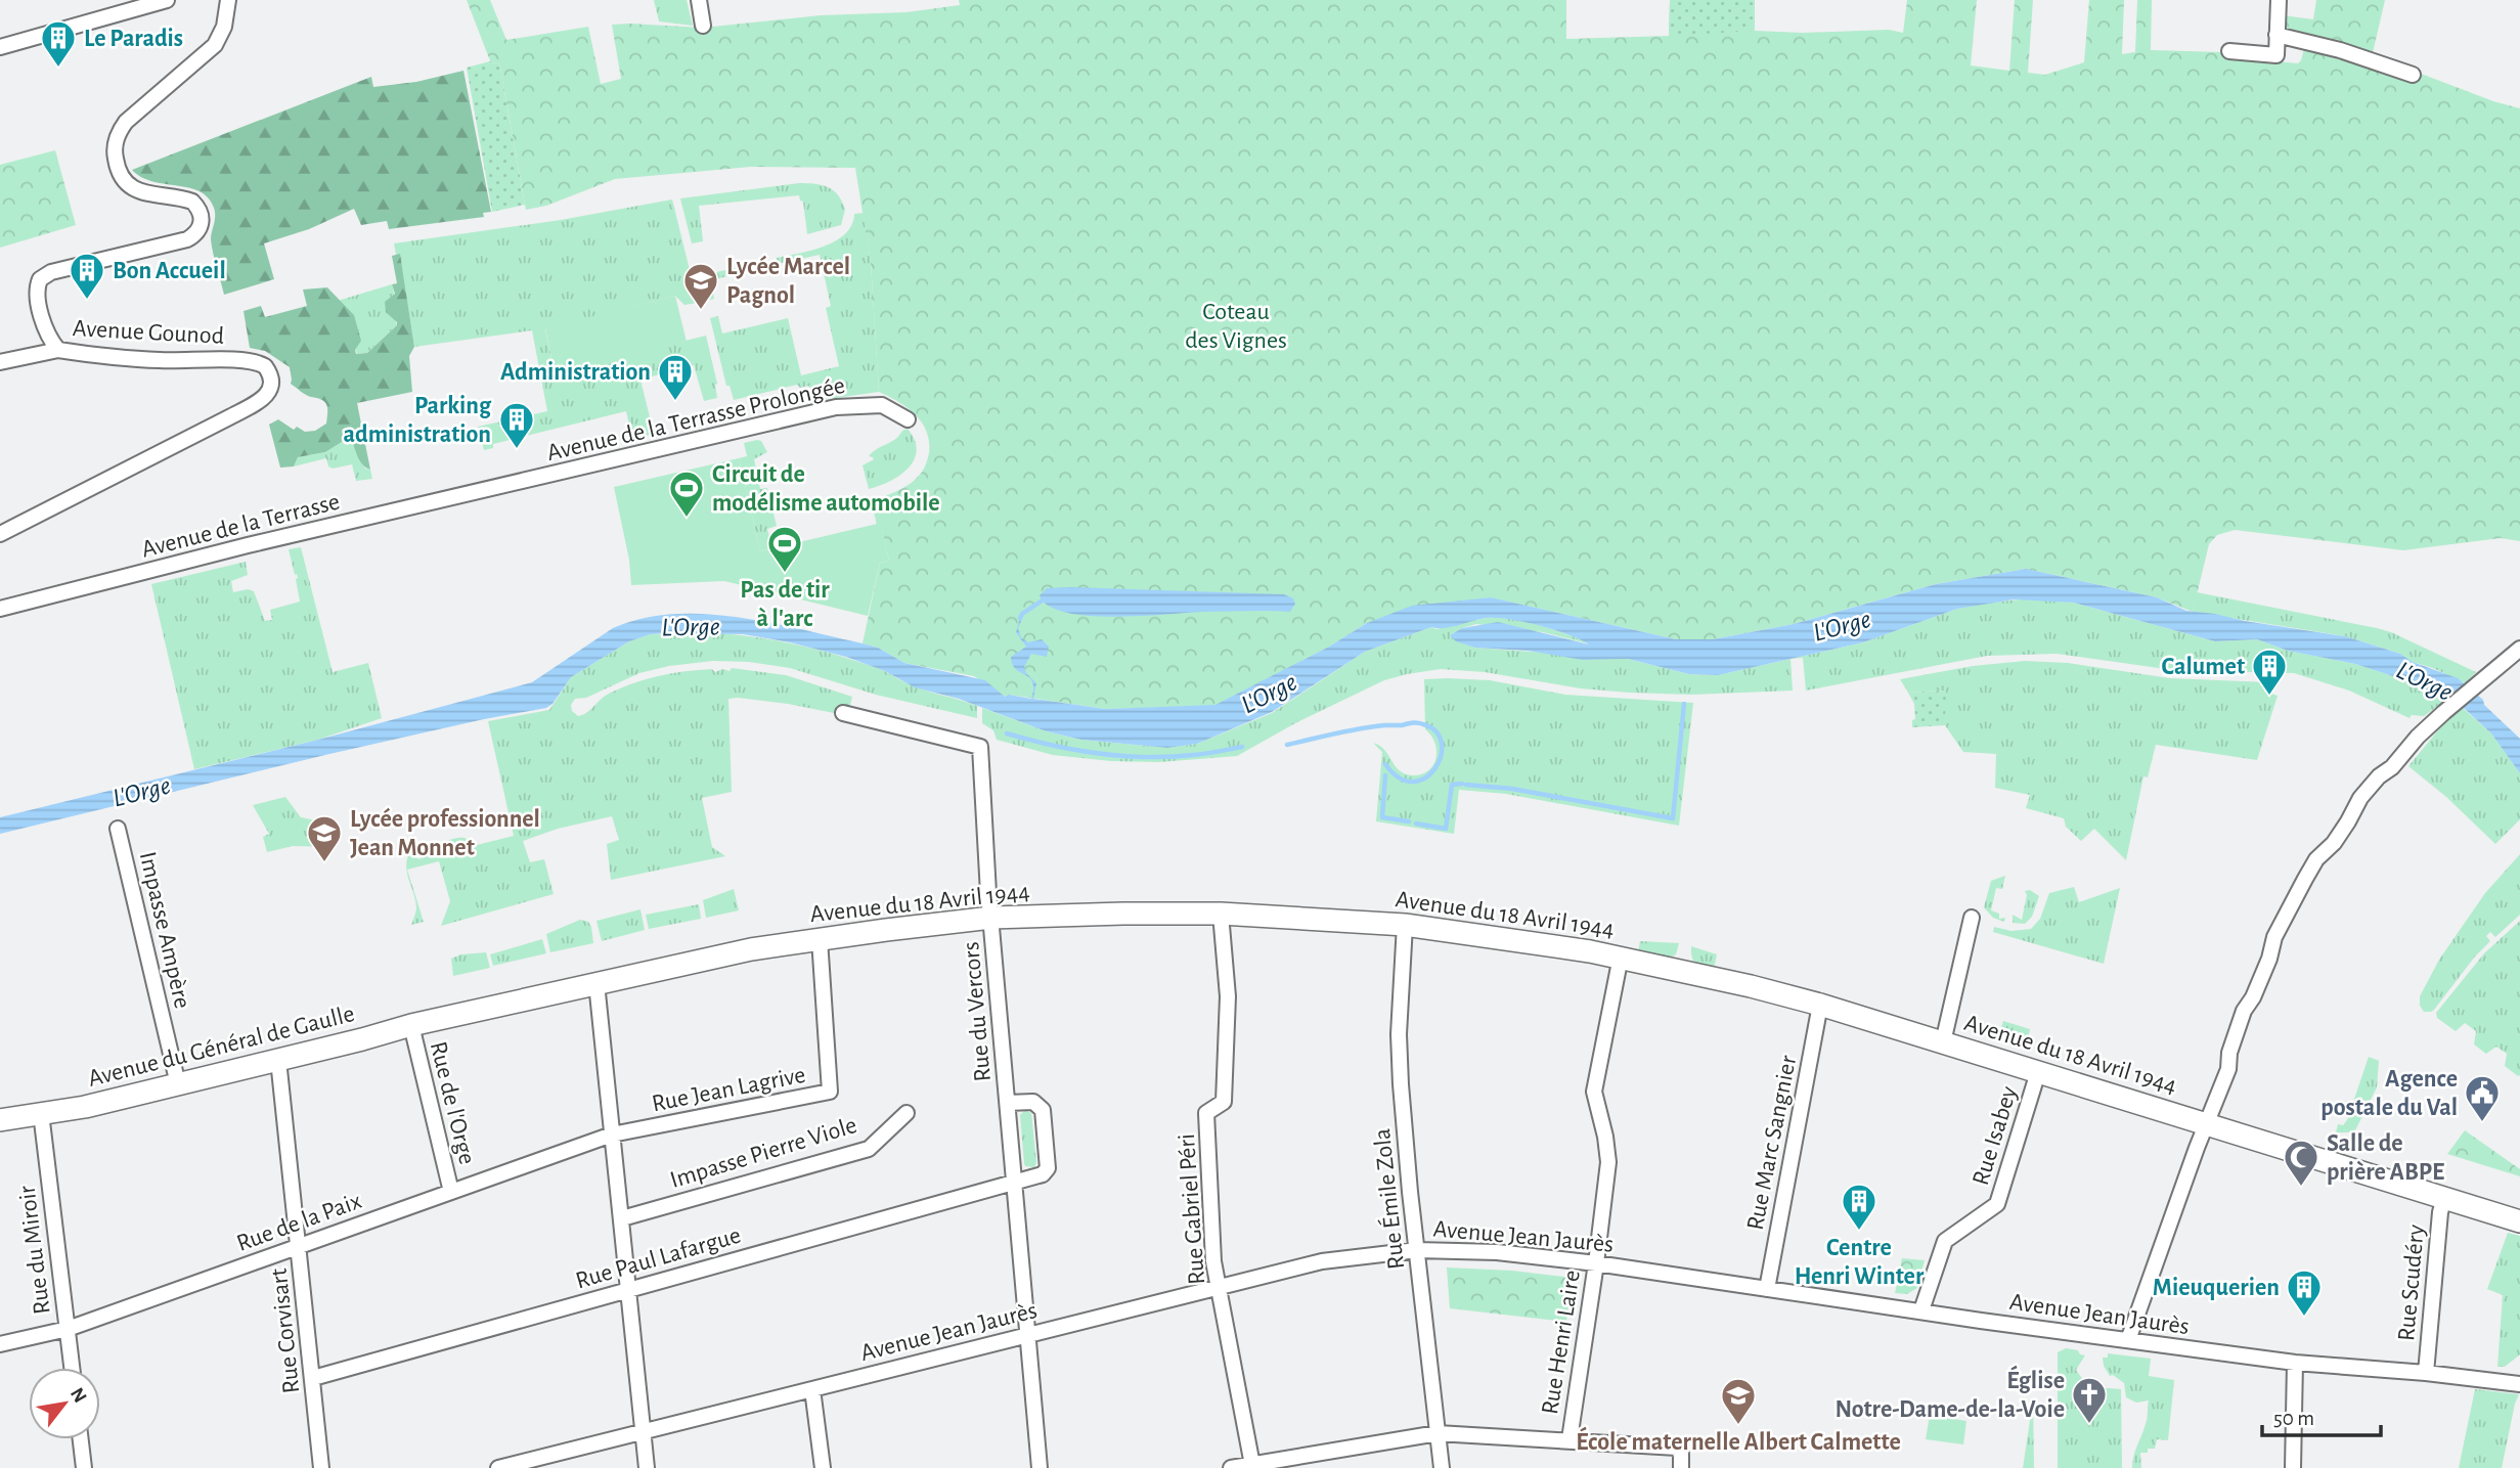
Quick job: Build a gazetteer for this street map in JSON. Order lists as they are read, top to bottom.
{
  "streets": {
    "street": [
      "Avenue Gounod",
      "Avenue de la Terrasse Prolongée",
      "Avenue de la Terrasse",
      "Avenue du 18 Avril 1944",
      "Impasse Ampère",
      "Rue du Vercors",
      "Avenue du Général de Gaulle",
      "Rue Jean Lagrive",
      "Rue de l'Orge",
      "Rue Isabey",
      "Rue Marc Sangnier",
      "Impasse Pierre Viole",
      "Rue Émile Zola",
      "Rue Gabriel Péri",
      "Rue de la Paix",
      "Avenue Jean Jaurès",
      "Rue du Miroir",
      "Rue Paul Lafargue",
      "Rue Scudéry",
      "Rue Corvisart",
      "Rue Henri Laire"
    ]
  },
  "crossings": [
    ["Avenue de la Terrasse Prolongée", "Avenue de la Terrasse"],
    ["Avenue du 18 Avril 1944", "Rue du Vercors"],
    ["Avenue du 18 Avril 1944", "Avenue du Général de Gaulle"],
    ["Avenue du 18 Avril 1944", "Rue Jean Lagrive"],
    ["Avenue du 18 Avril 1944", "Rue Isabey"],
    ["Avenue du 18 Avril 1944", "Rue Marc Sangnier"],
    ["Avenue du 18 Avril 1944", "Rue Émile Zola"],
    ["Avenue du 18 Avril 1944", "Rue Gabriel Péri"],
    ["Avenue du 18 Avril 1944", "Rue Scudéry"],
    ["Avenue du 18 Avril 1944", "Rue Henri Laire"],
    ["Impasse Ampère", "Avenue du Général de Gaulle"],
    ["Rue du Vercors", "Avenue Jean Jaurès"],
    ["Rue du Vercors", "Rue Paul Lafargue"],
    ["Avenue du Général de Gaulle", "Rue de l'Orge"],
    ["Avenue du Général de Gaulle", "Rue du Miroir"],
    ["Avenue du Général de Gaulle", "Rue Corvisart"],
    ["Rue Jean Lagrive", "Rue de la Paix"],
    ["Rue de l'Orge", "Rue de la Paix"],
    ["Rue Isabey", "Avenue Jean Jaurès"],
    ["Rue Marc Sangnier", "Avenue Jean Jaurès"],
    ["Rue Émile Zola", "Avenue Jean Jaurès"],
    ["Rue Gabriel Péri", "Avenue Jean Jaurès"],
    ["Rue de la Paix", "Rue du Miroir"],
    ["Rue de la Paix", "Rue Corvisart"],
    ["Avenue Jean Jaurès", "Rue Scudéry"],
    ["Avenue Jean Jaurès", "Rue Henri Laire"],
    ["Rue Paul Lafargue", "Rue Corvisart"]
  ],
  "water": ["L'Orge"],
  "parks": ["Coteau des Vignes"],
  "places": {
    "building": [
      "Le Paradis",
      "Bon Accueil",
      "Administration",
      "Parking administration",
      "Calumet",
      "Centre Henri Winter",
      "Mieuquerien"
    ],
    "school or university": ["Lycée Marcel Pagnol", "Lycée professionnel Jean Monnet", "École maternelle Albert Calmette"],
    "sports": ["Circuit de modélisme automobile", "Pas de tir à l'arc"],
    "public building": ["Agence postale du Val"],
    "mosque": ["Salle de prière ABPE"],
    "church": ["Église Notre-Dame-de-la-Voie"]
  },
  "scale_bar": "50 m",
  "north": "top right"
}
